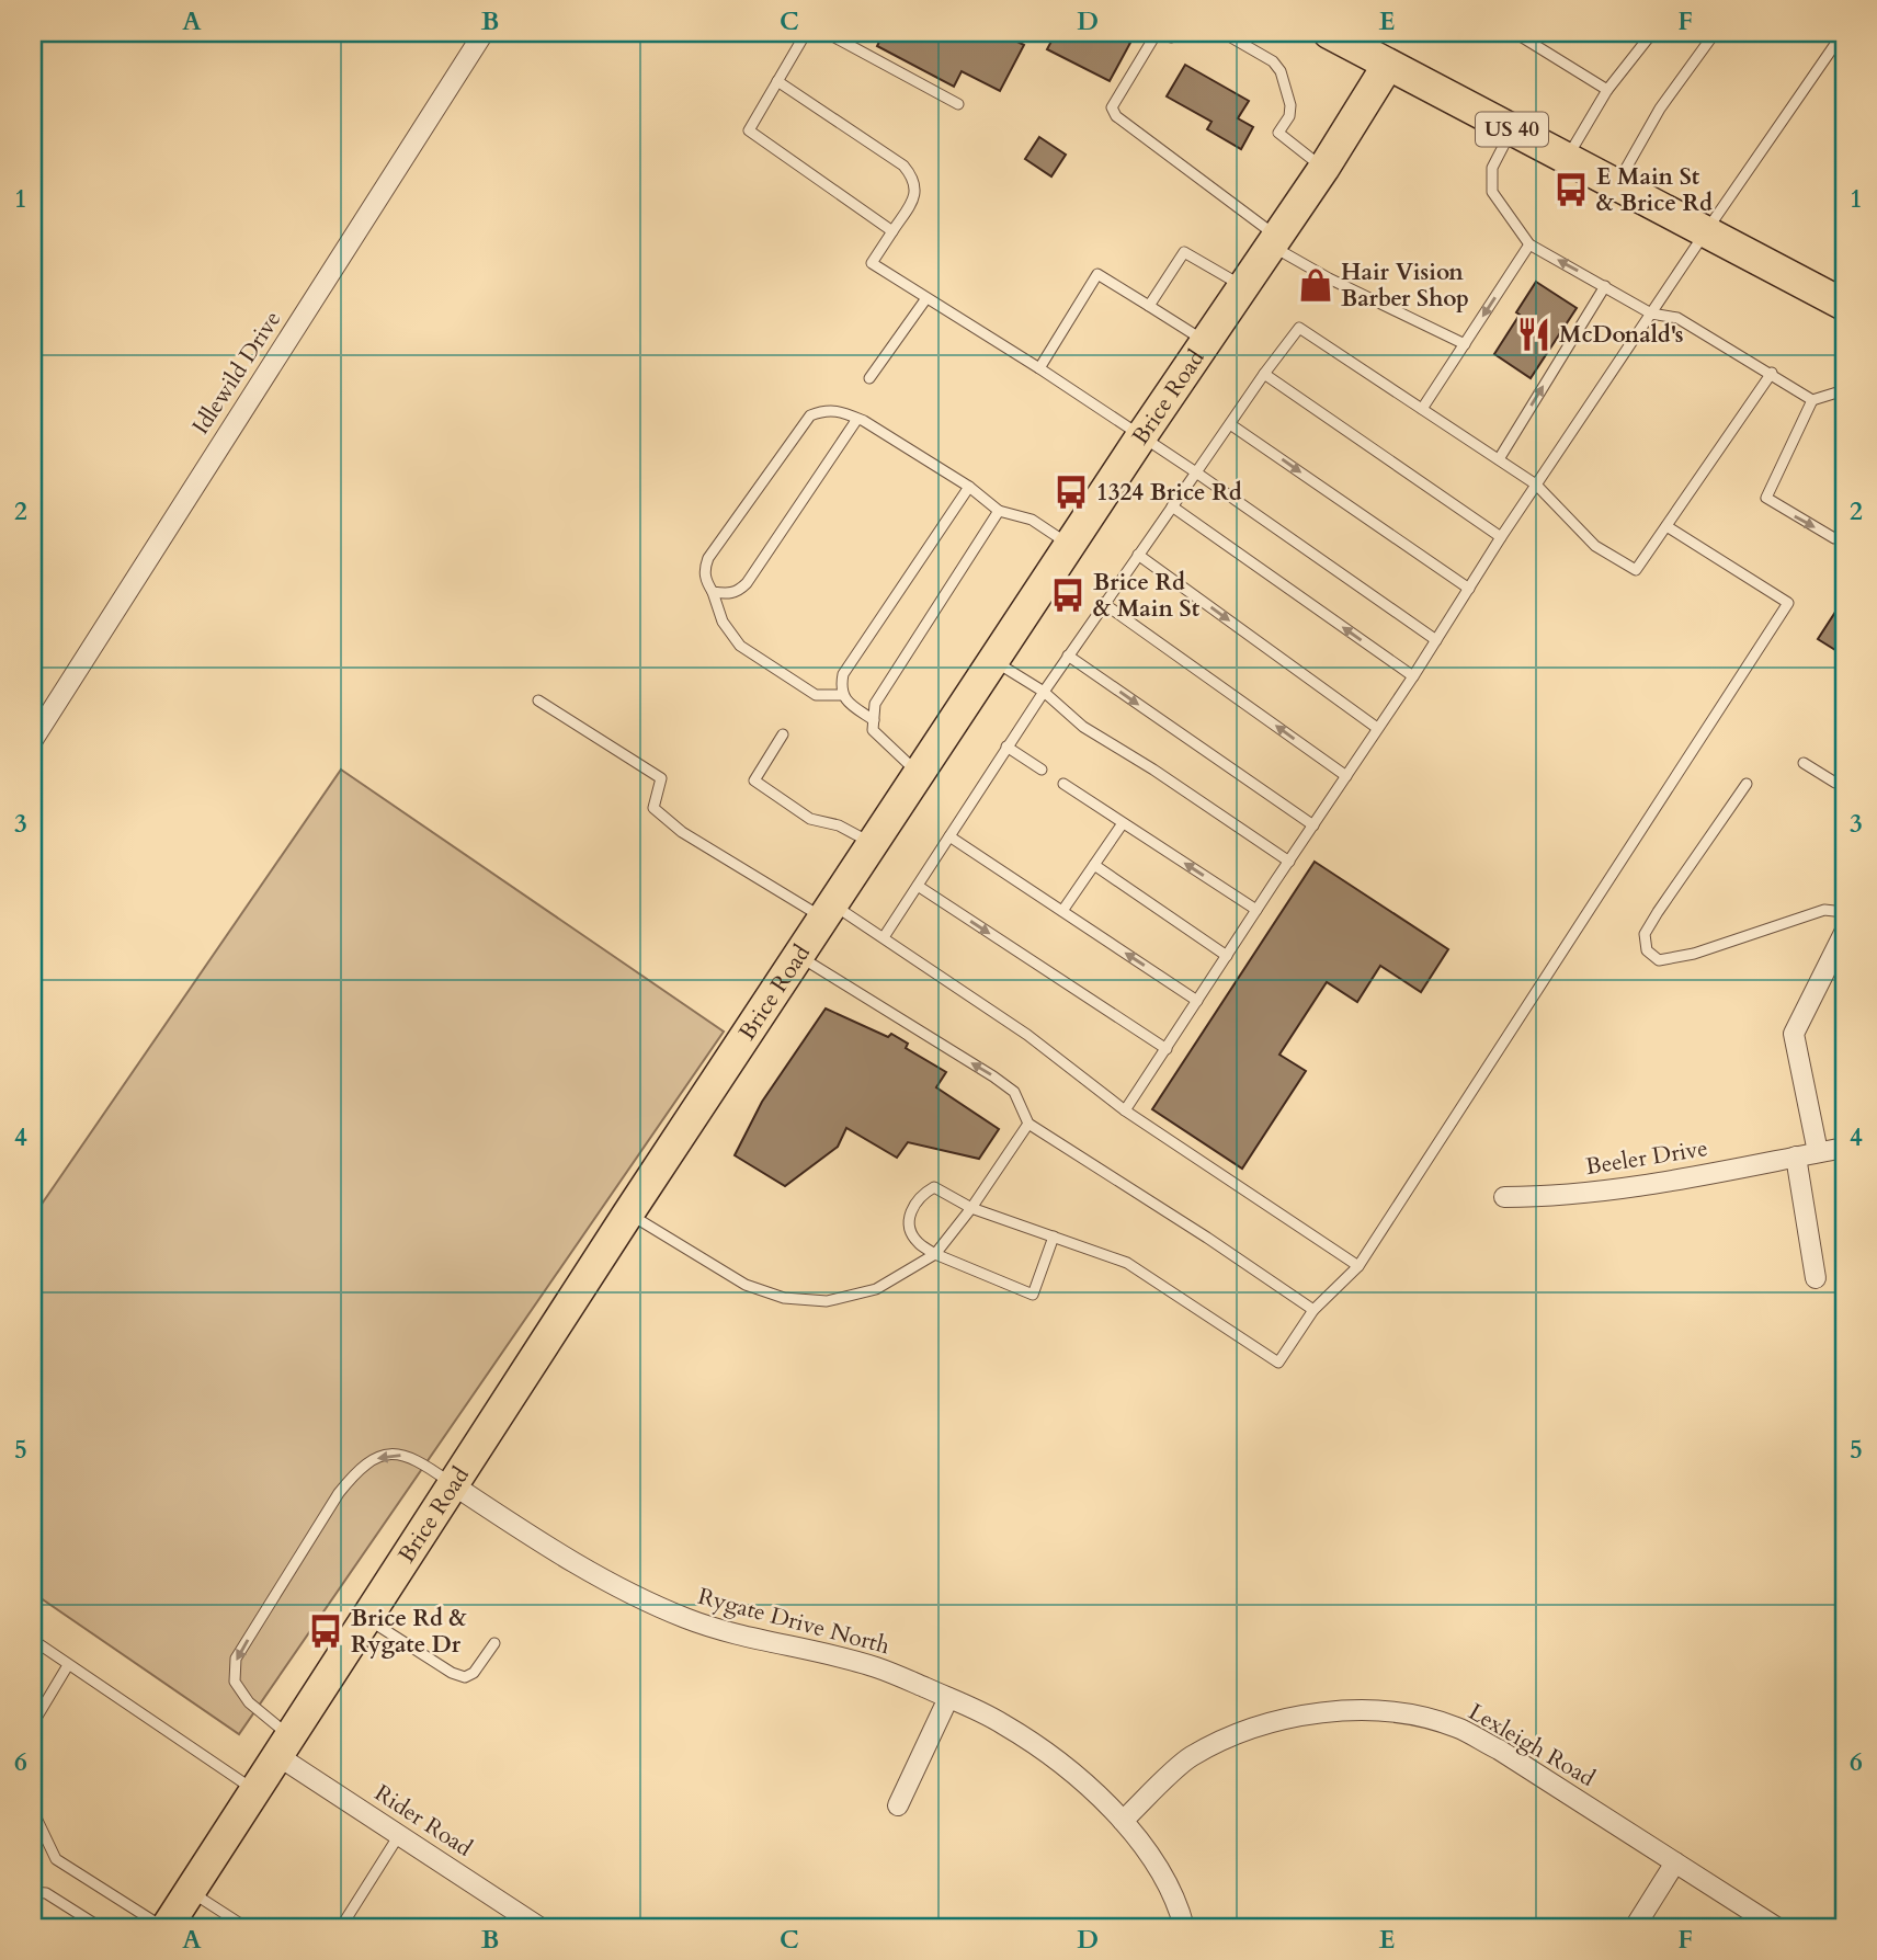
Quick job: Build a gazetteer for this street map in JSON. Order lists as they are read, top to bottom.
{
  "streets": {
    "main road": ["US 40", "Brice Road"],
    "street": [
      "Idlewild Drive",
      "Beeler Drive",
      "Rygate Drive North",
      "Lexleigh Road",
      "Rider Road"
    ]
  },
  "crossings": [
    ["US 40", "Brice Road"],
    ["Brice Road", "Rygate Drive North"],
    ["Brice Road", "Rider Road"],
    ["Rygate Drive North", "Lexleigh Road"]
  ],
  "places": {
    "bus stop": [
      "E Main St & Brice Rd",
      "1324 Brice Rd",
      "Brice Rd & Main St",
      "Brice Rd & Rygate Dr"
    ],
    "shop": ["Hair Vision Barber Shop"],
    "restaurant": ["McDonald's"]
  },
  "grid": {
    "columns": [
      "A",
      "B",
      "C",
      "D",
      "E",
      "F"
    ],
    "rows": [
      "1",
      "2",
      "3",
      "4",
      "5",
      "6"
    ]
  }
}
